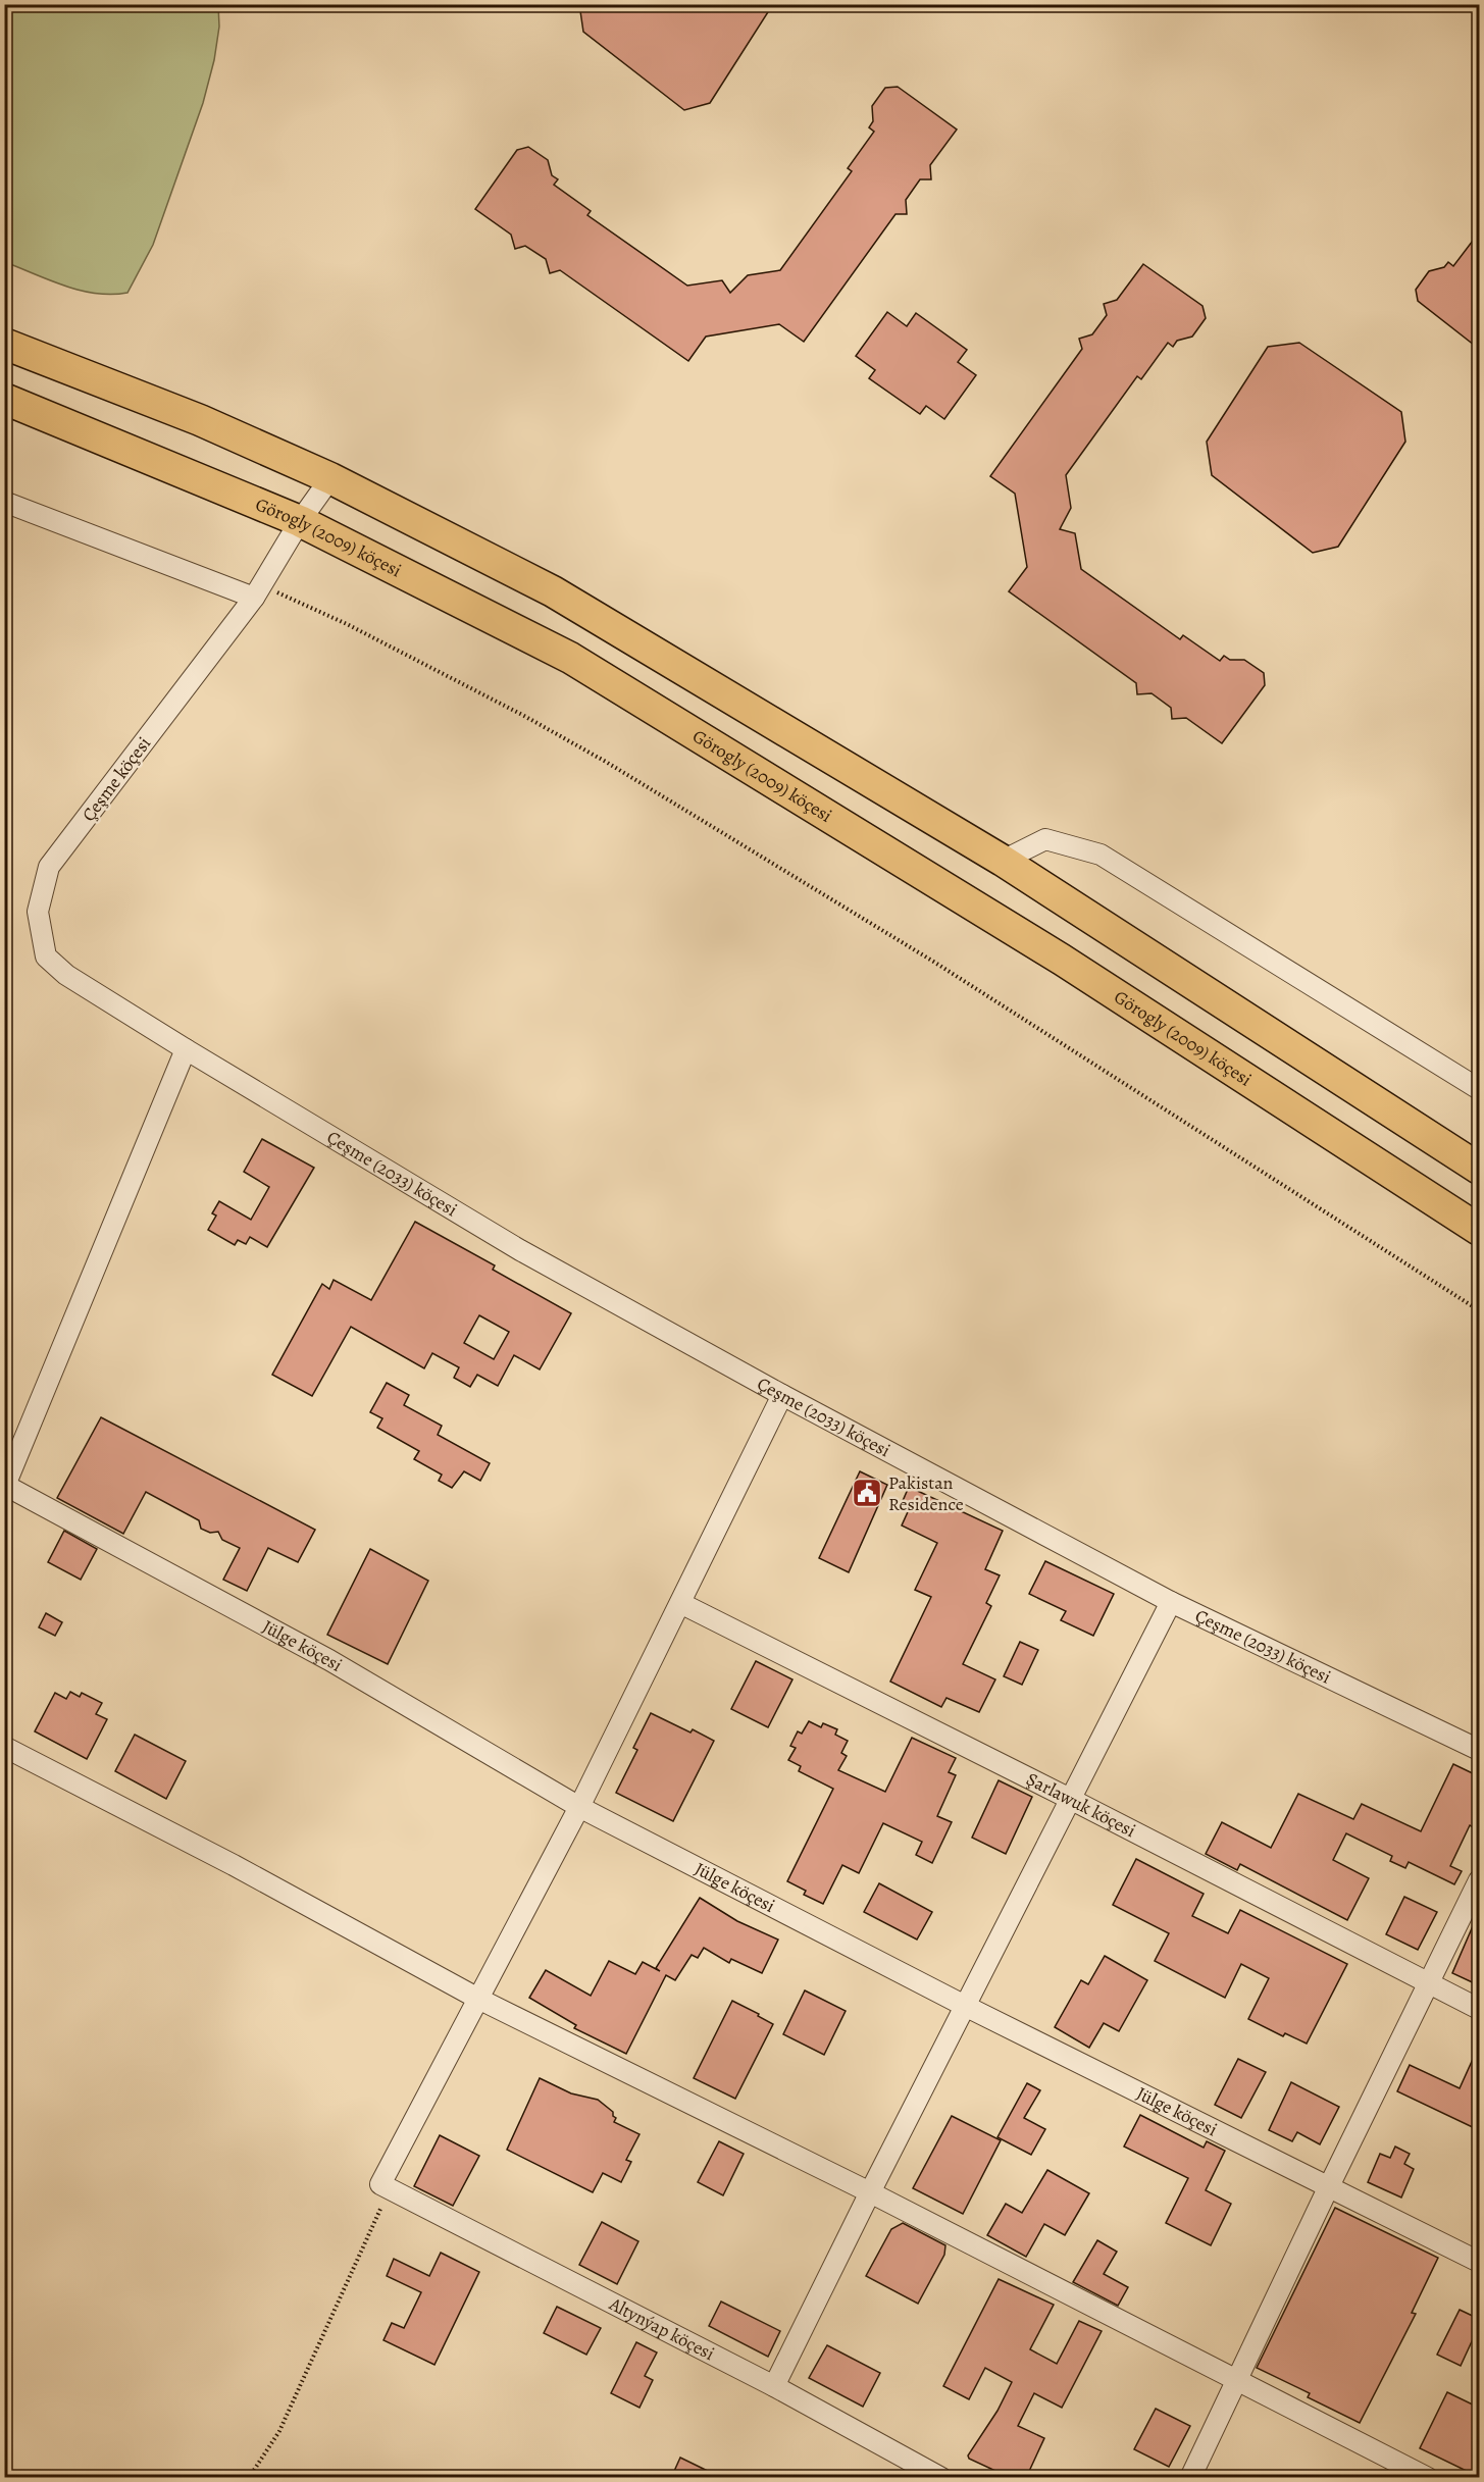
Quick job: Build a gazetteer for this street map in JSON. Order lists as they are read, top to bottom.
{
  "streets": {
    "main road": ["Görogly (2009) köçesi"],
    "street": [
      "Çeşme köçesi",
      "Çeşme (2033) köçesi",
      "Jülge köçesi",
      "Şarlawuk köçesi",
      "Altynýap köçesi"
    ]
  },
  "crossings": [
    ["Görogly (2009) köçesi", "Çeşme köçesi"],
    ["Çeşme köçesi", "Çeşme (2033) köçesi"]
  ],
  "places": {
    "public building": ["Pakistan Residence"]
  }
}
